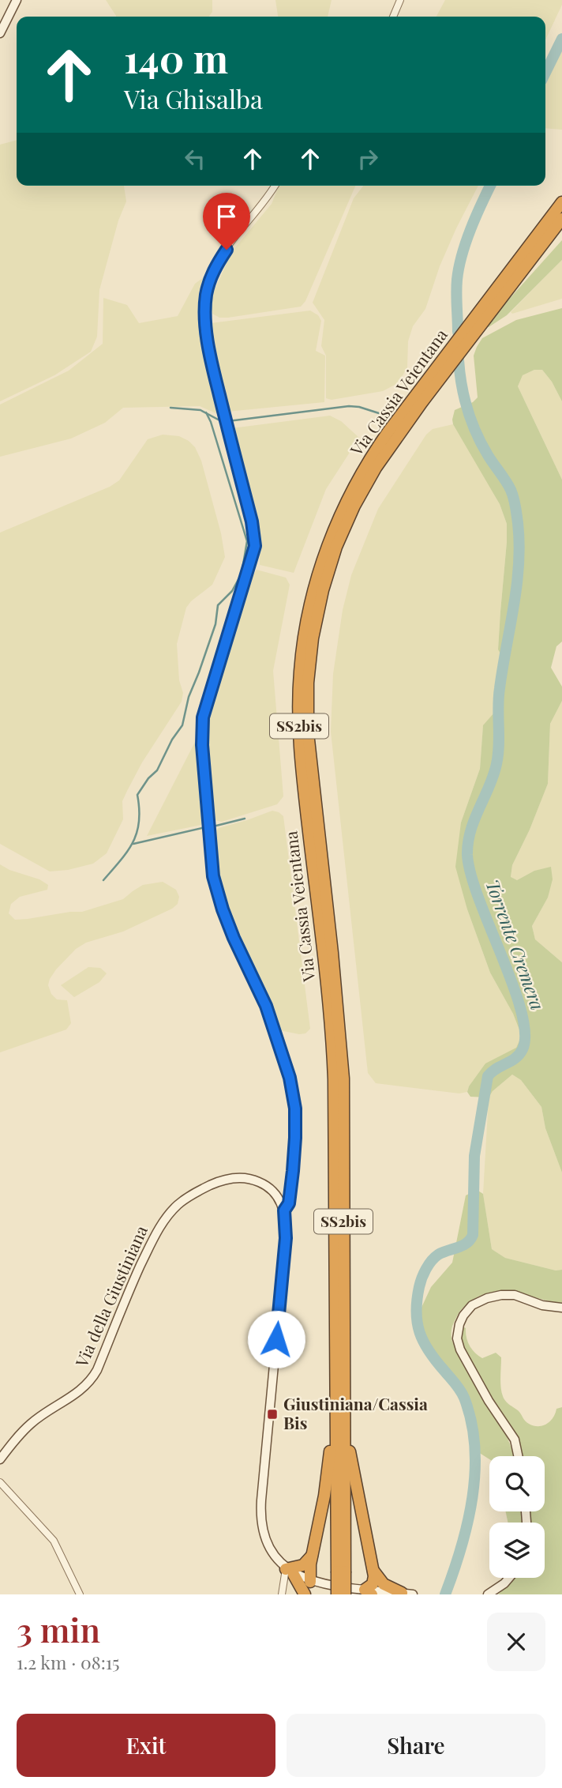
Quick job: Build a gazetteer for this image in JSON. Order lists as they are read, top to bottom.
{
  "streets": {
    "highway": ["Via Cassia Veientana", "SS2bis"],
    "street": ["Via della Giustiniana"]
  },
  "water": ["Torrente Cremera"],
  "places": {
    "transit": ["Giustiniana/Cassia Bis"]
  },
  "page": {
    "turn": ["140 m", "Via Ghisalba"],
    "heading": ["3 min", "1.2 km · 08:15"],
    "buttons": ["Exit", "Share"]
  }
}
